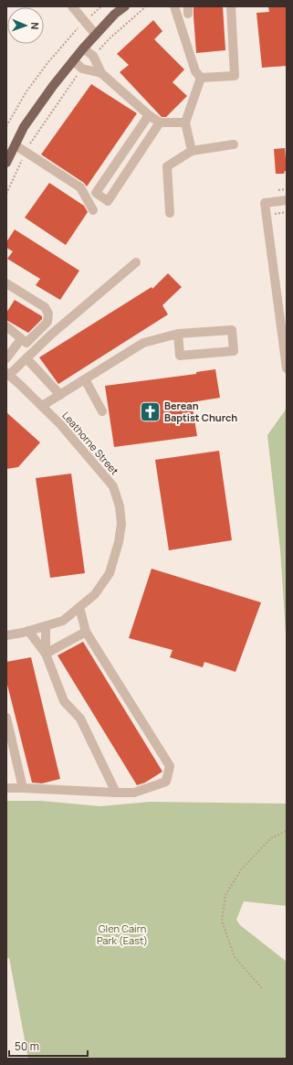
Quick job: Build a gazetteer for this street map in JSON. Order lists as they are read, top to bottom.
{
  "streets": {
    "street": ["Leathorne Street"]
  },
  "parks": ["Glen Cairn Park (East)"],
  "places": {
    "church": ["Berean Baptist Church"]
  },
  "scale_bar": "50 m",
  "north": "right"
}
